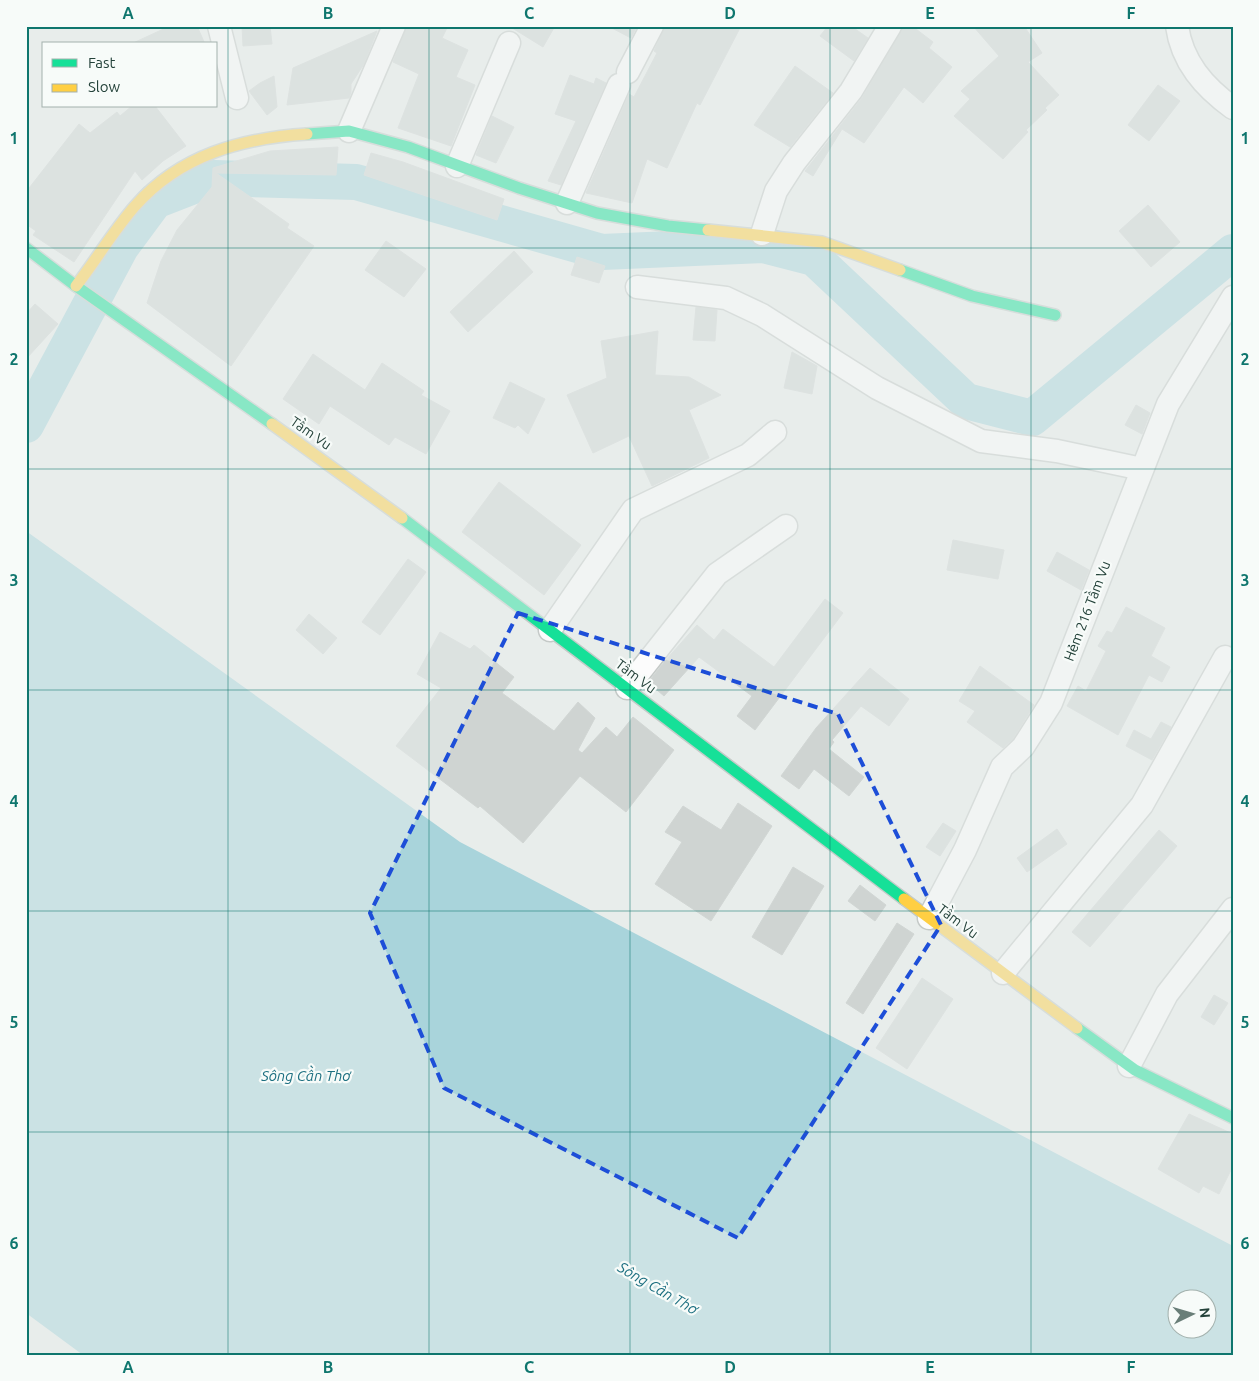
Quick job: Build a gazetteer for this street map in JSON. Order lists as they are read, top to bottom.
{
  "streets": {
    "street": ["Tầm Vu", "Hẻm 216 Tầm Vu"]
  },
  "crossings": [
    ["Tầm Vu", "Hẻm 216 Tầm Vu"]
  ],
  "water": ["Sông Cần Thơ"],
  "legend": ["Fast", "Slow"],
  "north": "right",
  "grid": {
    "columns": [
      "A",
      "B",
      "C",
      "D",
      "E",
      "F"
    ],
    "rows": [
      "1",
      "2",
      "3",
      "4",
      "5",
      "6"
    ]
  }
}
